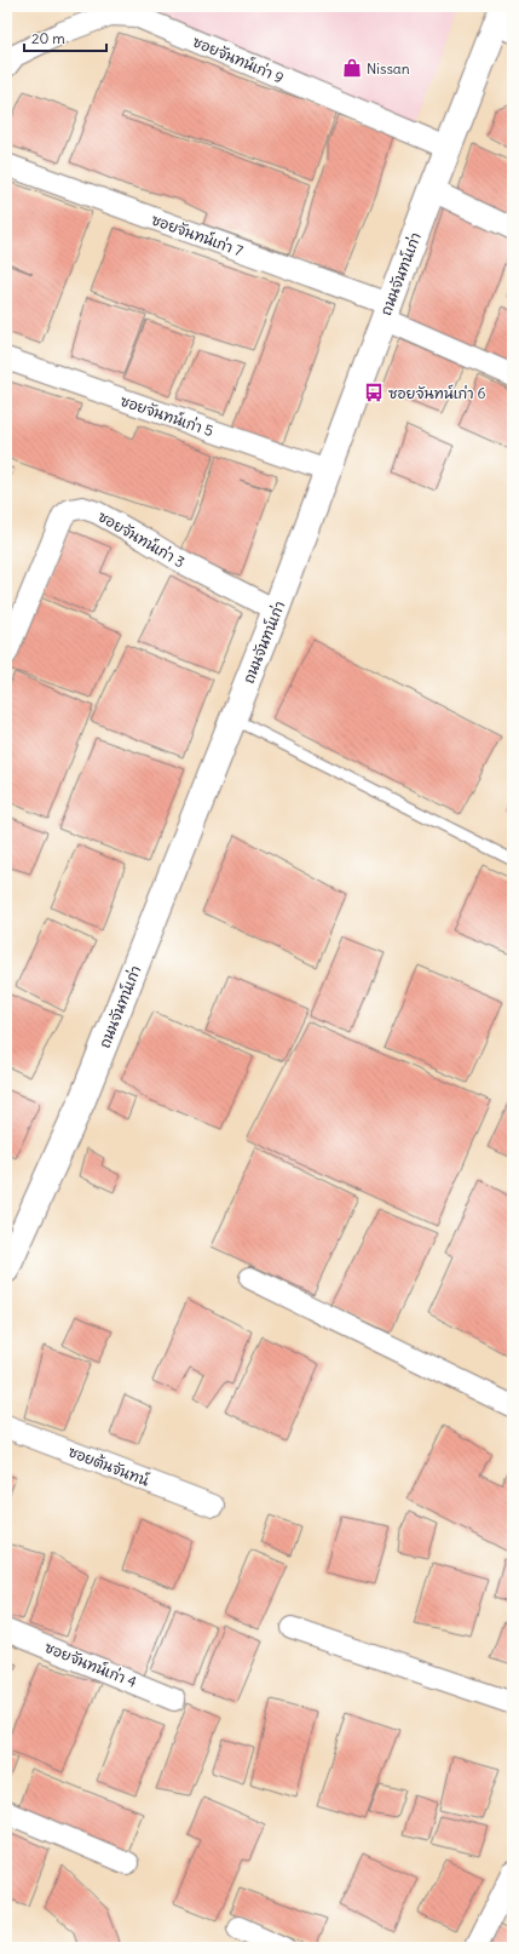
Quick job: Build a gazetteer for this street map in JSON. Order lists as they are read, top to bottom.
{
  "streets": {
    "street": [
      "ซอยจันทน์เก่า 9",
      "ซอยจันทน์เก่า 7",
      "ถนนจันทน์เก่า",
      "ซอยจันทน์เก่า 5",
      "ซอยจันทน์เก่า 3",
      "ซอยต้นจันทน์",
      "ซอยจันทน์เก่า 4"
    ]
  },
  "crossings": [
    ["ซอยจันทน์เก่า 9", "ถนนจันทน์เก่า"],
    ["ซอยจันทน์เก่า 7", "ถนนจันทน์เก่า"],
    ["ถนนจันทน์เก่า", "ซอยจันทน์เก่า 5"],
    ["ถนนจันทน์เก่า", "ซอยจันทน์เก่า 3"]
  ],
  "places": {
    "shop": ["Nissan"],
    "bus stop": ["ซอยจันทน์เก่า 6"]
  },
  "scale_bar": "20 m"
}
